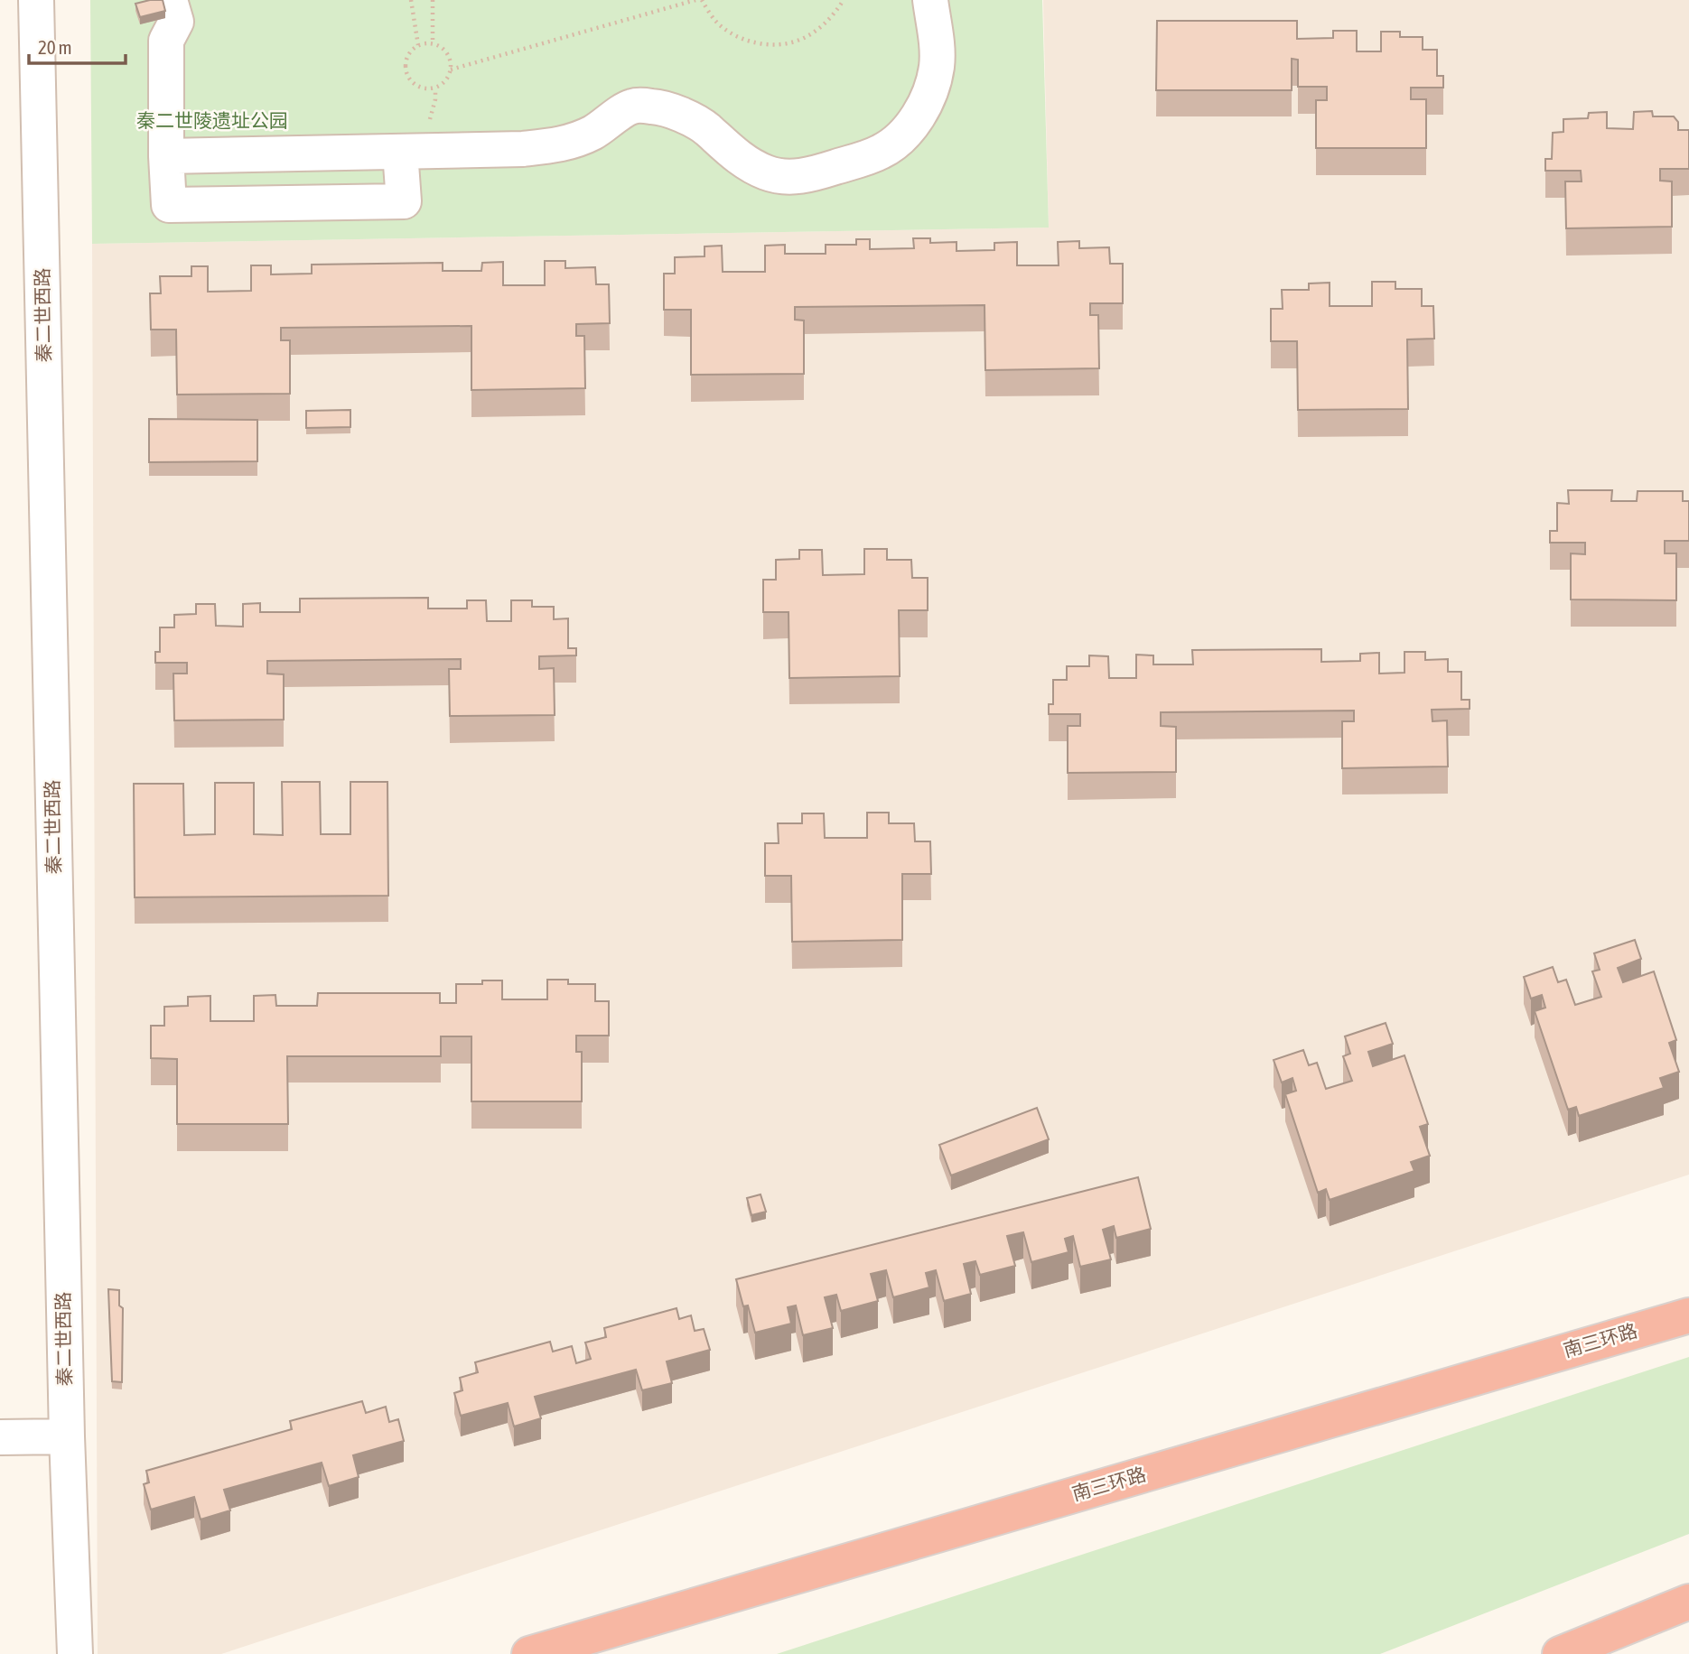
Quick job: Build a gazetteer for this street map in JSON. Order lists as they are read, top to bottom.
{
  "streets": {
    "highway": ["南三环路"],
    "street": ["秦二世西路"]
  },
  "parks": ["秦二世陵遗址公园"],
  "scale_bar": "20 m"
}
